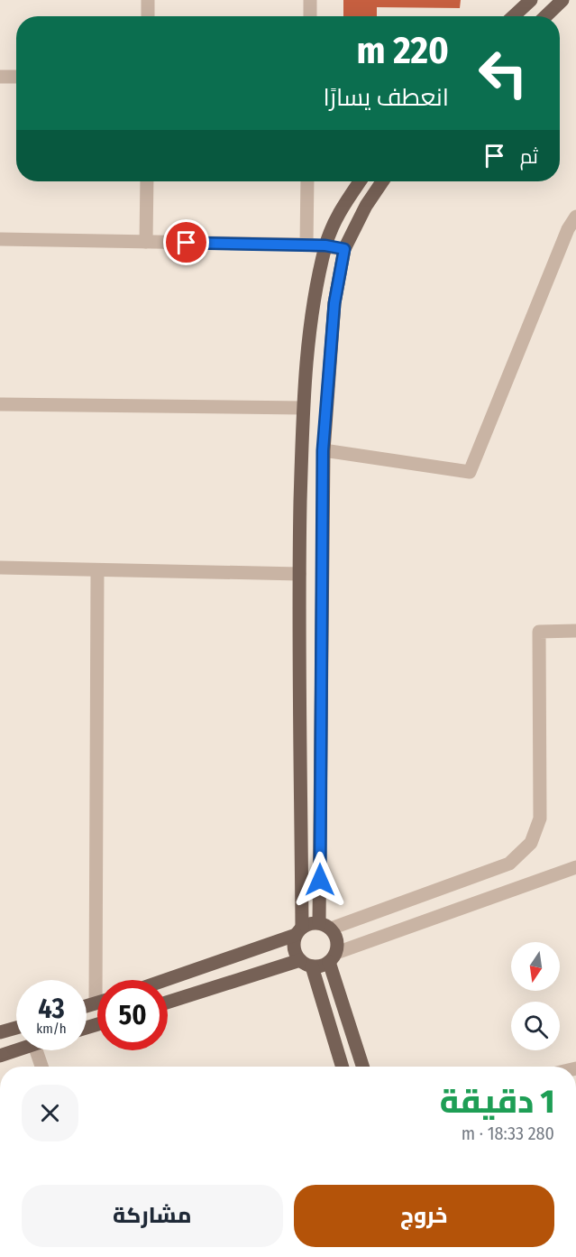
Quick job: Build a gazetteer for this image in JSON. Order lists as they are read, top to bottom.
{
  "north": "bottom",
  "page": {
    "turn": ["220 m", "انعطف يسارًا"],
    "then": "ثم",
    "speed": "43 km/h",
    "limit": "50",
    "heading": ["1 دقيقة", "280 m · 18:33"],
    "buttons": ["خروج", "مشاركة"]
  }
}
